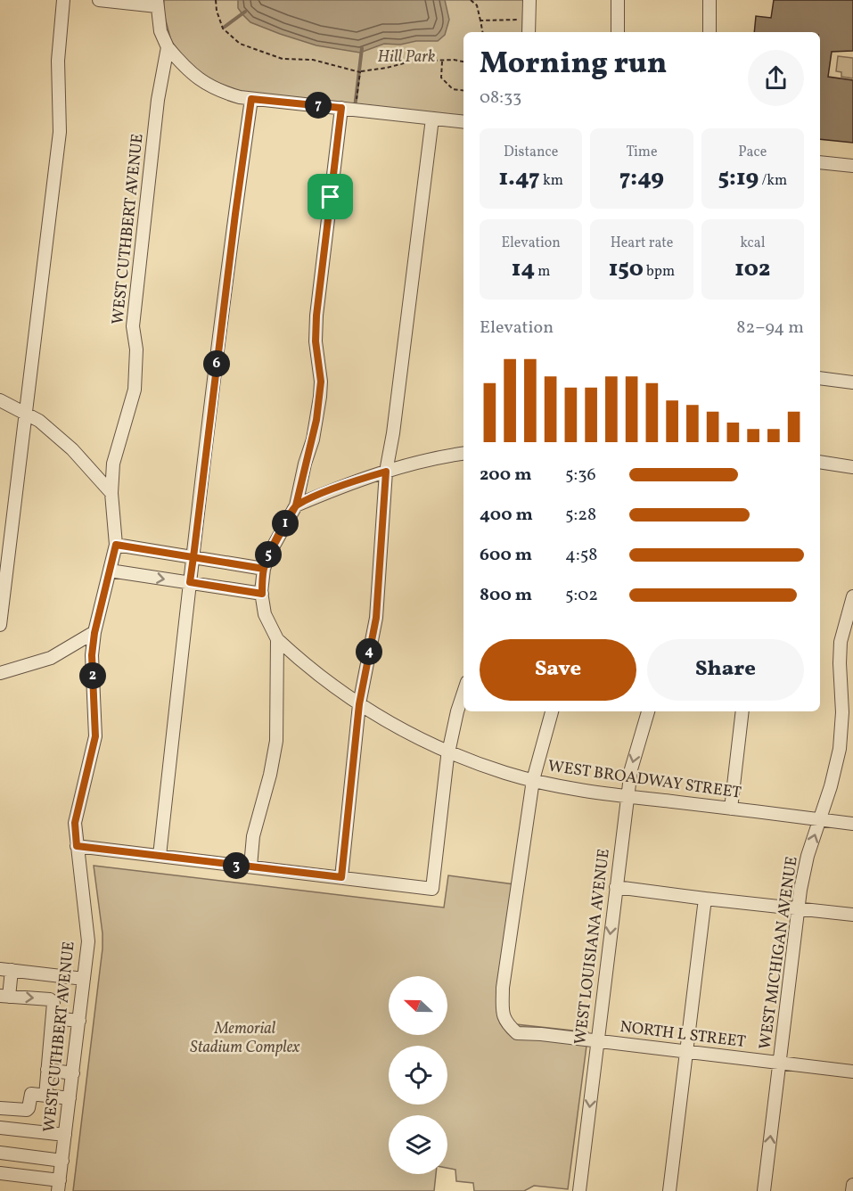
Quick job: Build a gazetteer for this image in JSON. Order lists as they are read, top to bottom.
{
  "streets": {
    "street": [
      "WEST CUTHBERT AVENUE",
      "WEST BROADWAY STREET",
      "WEST LOUISIANA AVENUE",
      "WEST MICHIGAN AVENUE",
      "NORTH L STREET"
    ]
  },
  "crossings": [
    ["WEST BROADWAY STREET", "WEST LOUISIANA AVENUE"],
    ["WEST BROADWAY STREET", "WEST MICHIGAN AVENUE"],
    ["WEST BROADWAY STREET", "NORTH L STREET"],
    ["WEST LOUISIANA AVENUE", "NORTH L STREET"],
    ["WEST MICHIGAN AVENUE", "NORTH L STREET"]
  ],
  "parks": ["Hill Park", "Memorial Stadium Complex"],
  "north": "left",
  "page": {
    "heading": ["Morning run", "08:33"],
    "pins": [
      "7",
      "6",
      "1",
      "5",
      "4",
      "2",
      "3"
    ],
    "stats": [
      ["Distance", "1.47 km"],
      ["Time", "7:49"],
      ["Pace", "5:19 /km"],
      ["Elevation", "14 m"],
      ["Heart rate", "150 bpm"],
      ["kcal", "102"]
    ],
    "chart": ["Elevation", "82–94 m"],
    "list": [
      {
        "name": "200 m",
        "note": "5:36"
      },
      {
        "name": "400 m",
        "note": "5:28"
      },
      {
        "name": "600 m",
        "note": "4:58"
      },
      {
        "name": "800 m",
        "note": "5:02"
      }
    ],
    "buttons": ["Save", "Share"]
  }
}
